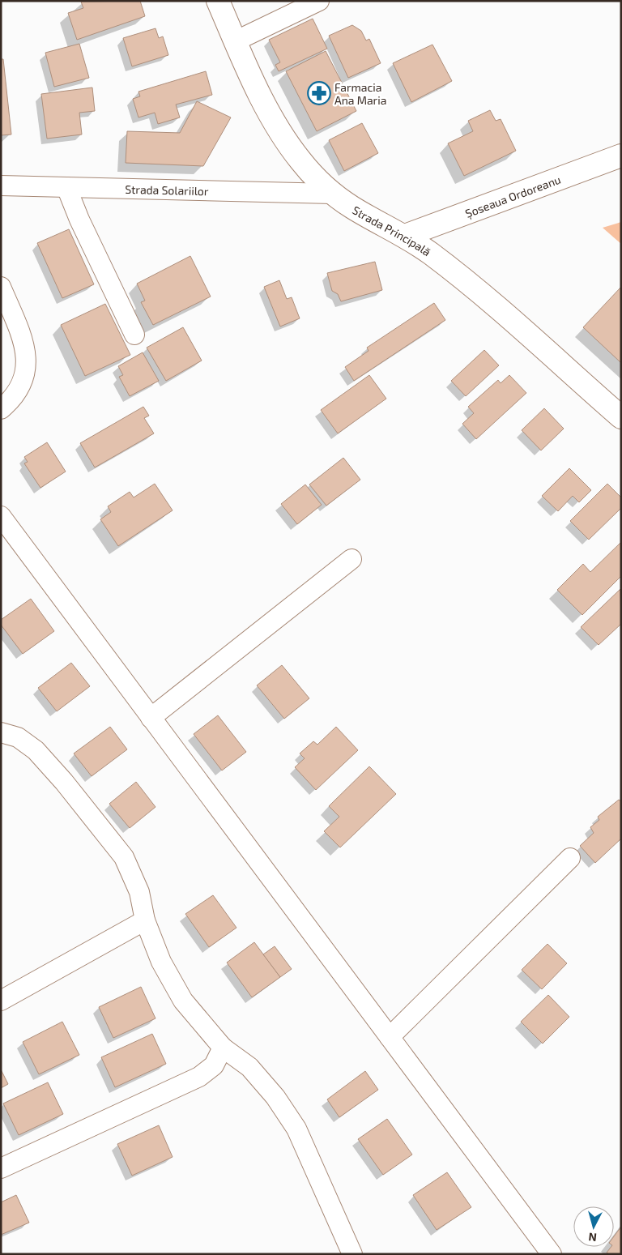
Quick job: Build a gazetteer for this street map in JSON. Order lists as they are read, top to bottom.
{
  "streets": {
    "main road": ["Șoseaua Ordoreanu", "Strada Principală"],
    "street": ["Strada Solariilor"]
  },
  "crossings": [
    ["Strada Solariilor", "Strada Principală"],
    ["Șoseaua Ordoreanu", "Strada Principală"]
  ],
  "places": {
    "pharmacy": ["Farmacia Ana Maria"]
  },
  "north": "bottom"
}
